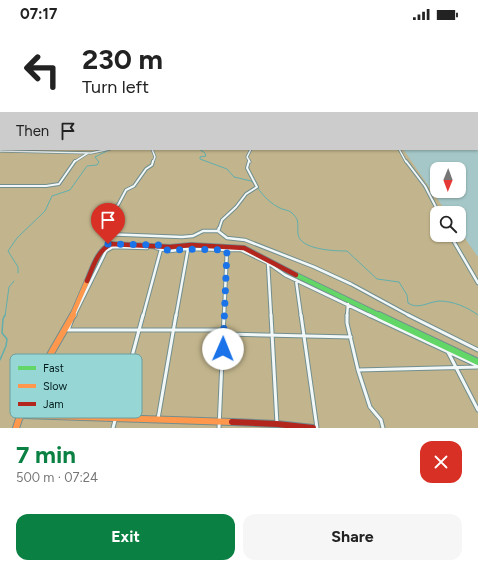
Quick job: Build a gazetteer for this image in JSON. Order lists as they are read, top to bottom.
{
  "legend": ["Fast", "Slow", "Jam"],
  "north": "bottom",
  "page": {
    "status": "07:17",
    "turn": ["230 m", "Turn left"],
    "then": "Then",
    "heading": ["7 min", "500 m · 07:24"],
    "buttons": ["Exit", "Share"]
  }
}
